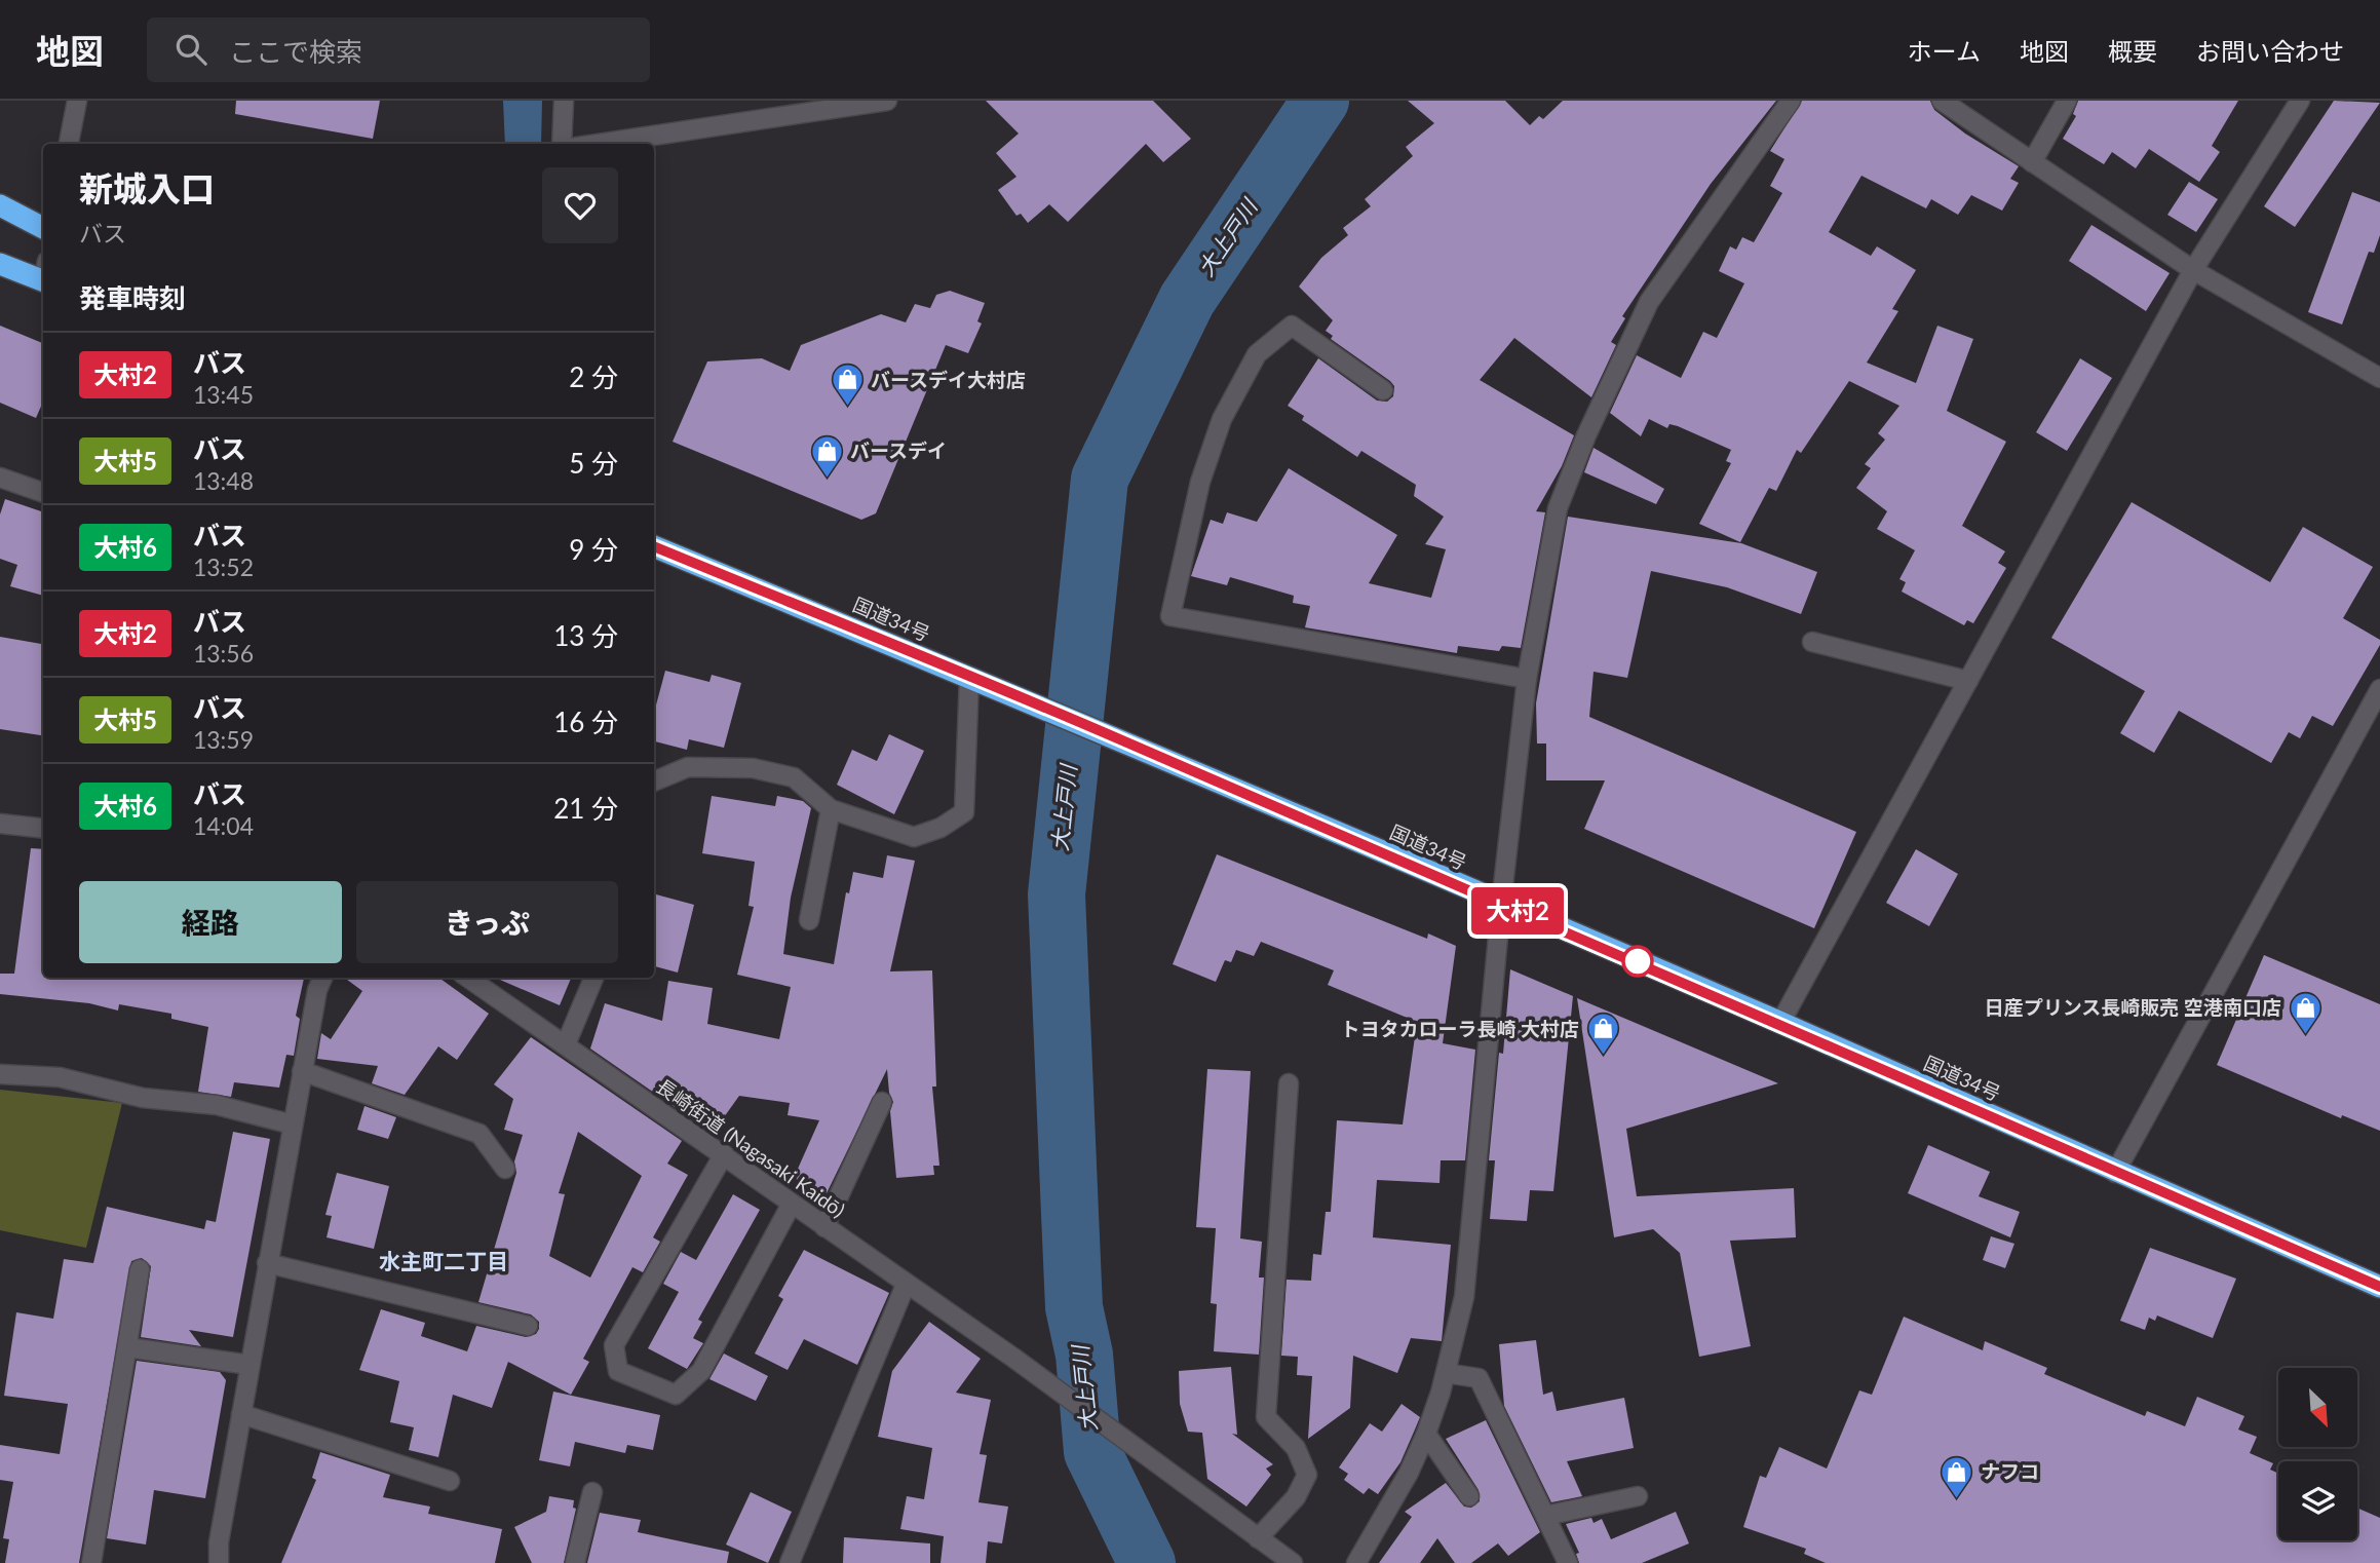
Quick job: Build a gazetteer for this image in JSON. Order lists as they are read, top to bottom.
{
  "streets": {
    "highway": ["国道34号"],
    "street": ["長崎街道 (Nagasaki Kaidō)"]
  },
  "districts": ["水主町二丁目"],
  "water": ["大上戸川"],
  "places": {
    "shop": [
      "バースデイ大村店",
      "バースデイ",
      "日産プリンス長崎販売 空港南口店",
      "トヨタカローラ長崎 大村店",
      "ナフコ"
    ]
  },
  "lines": ["bus line 大村2"],
  "north": "bottom right",
  "page": {
    "header": "地図",
    "search": "ここで検索",
    "nav": [
      "ホーム",
      "地図",
      "概要",
      "お問い合わせ"
    ],
    "on_map": "大村2",
    "heading": [
      ["新城入口", "バス"],
      "発車時刻"
    ],
    "list": [
      {
        "mark": "大村2",
        "name": "バス",
        "note": "13:45",
        "value": "2 分"
      },
      {
        "mark": "大村5",
        "name": "バス",
        "note": "13:48",
        "value": "5 分"
      },
      {
        "mark": "大村6",
        "name": "バス",
        "note": "13:52",
        "value": "9 分"
      },
      {
        "mark": "大村2",
        "name": "バス",
        "note": "13:56",
        "value": "13 分"
      },
      {
        "mark": "大村5",
        "name": "バス",
        "note": "13:59",
        "value": "16 分"
      },
      {
        "mark": "大村6",
        "name": "バス",
        "note": "14:04",
        "value": "21 分"
      }
    ],
    "buttons": ["経路", "きっぷ"]
  }
}
